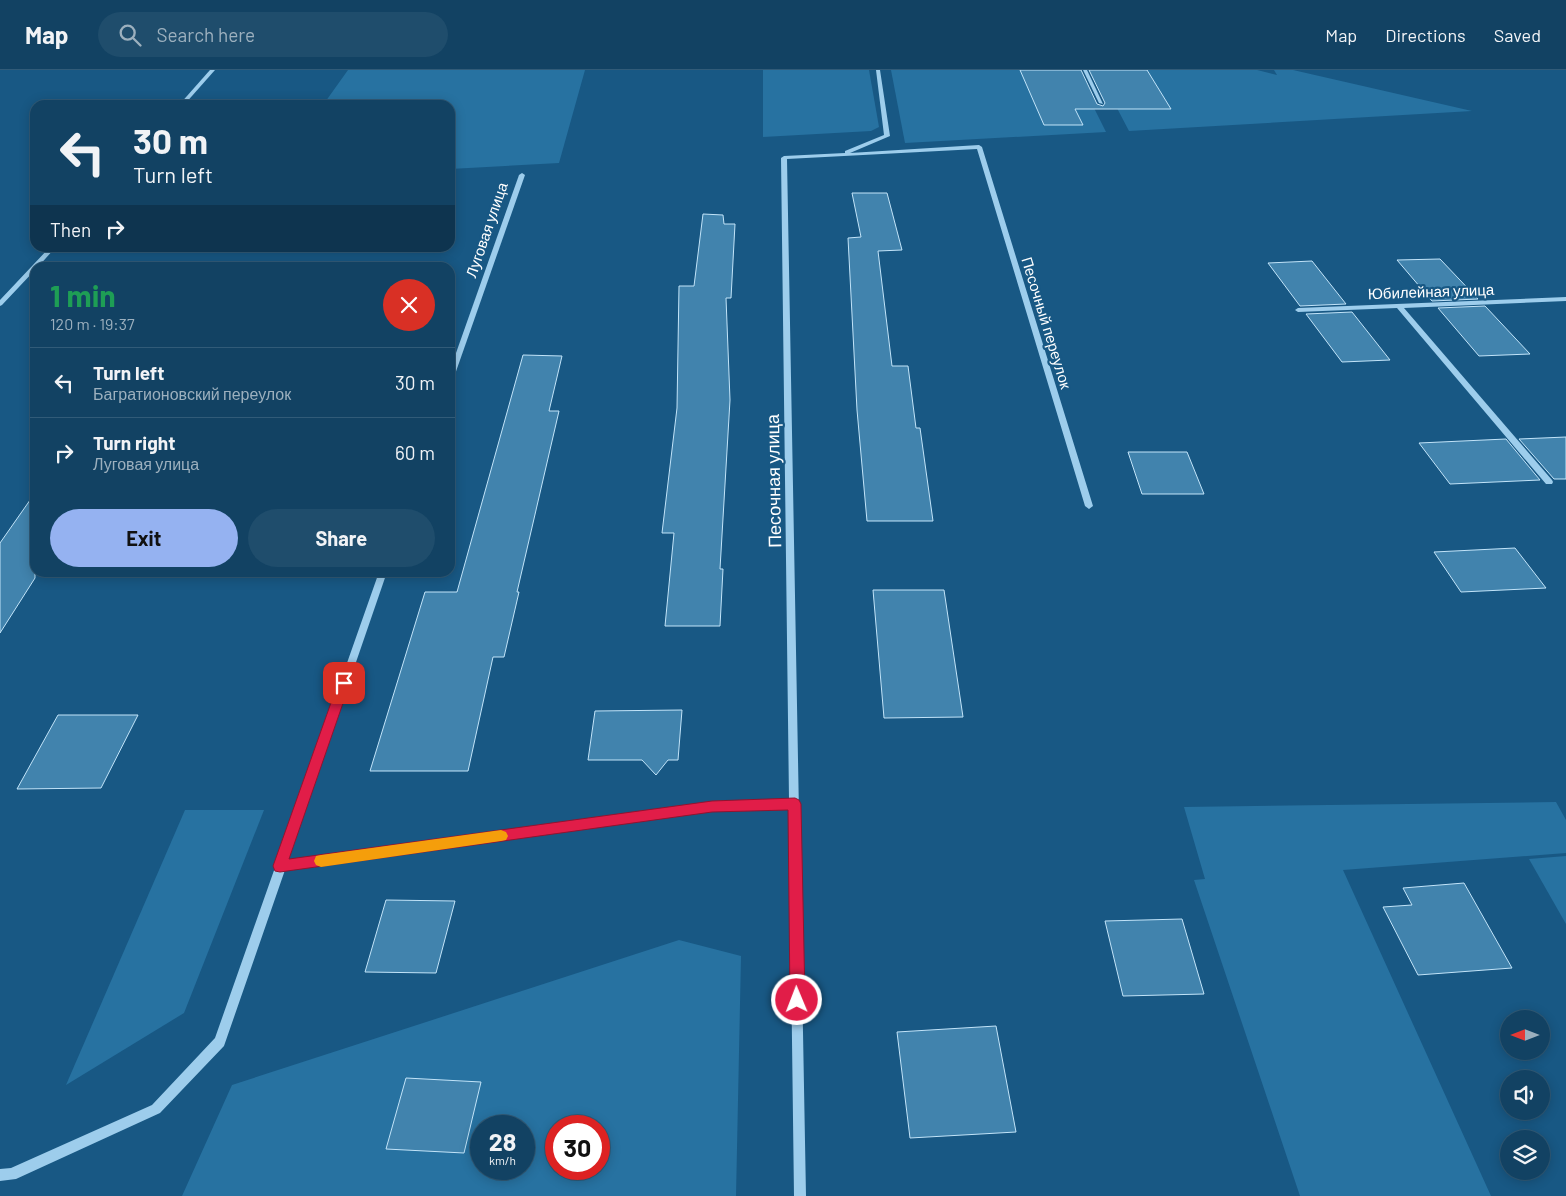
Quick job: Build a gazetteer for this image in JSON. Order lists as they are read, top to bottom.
{
  "streets": {
    "street": [
      "Луговая улица",
      "Юбилейная улица",
      "Песочный переулок",
      "Песочная улица"
    ]
  },
  "north": "left",
  "page": {
    "header": "Map",
    "search": "Search here",
    "nav": ["Map", "Directions", "Saved"],
    "turn": ["30 m", "Turn left"],
    "then": "Then",
    "heading": ["1 min", "120 m · 19:37"],
    "list": [
      {
        "name": "Turn left",
        "note": "Багратионовский переулок",
        "value": "30 m"
      },
      {
        "name": "Turn right",
        "note": "Луговая улица",
        "value": "60 m"
      }
    ],
    "buttons": ["Exit", "Share"],
    "speed": "28 km/h",
    "limit": "30"
  }
}
